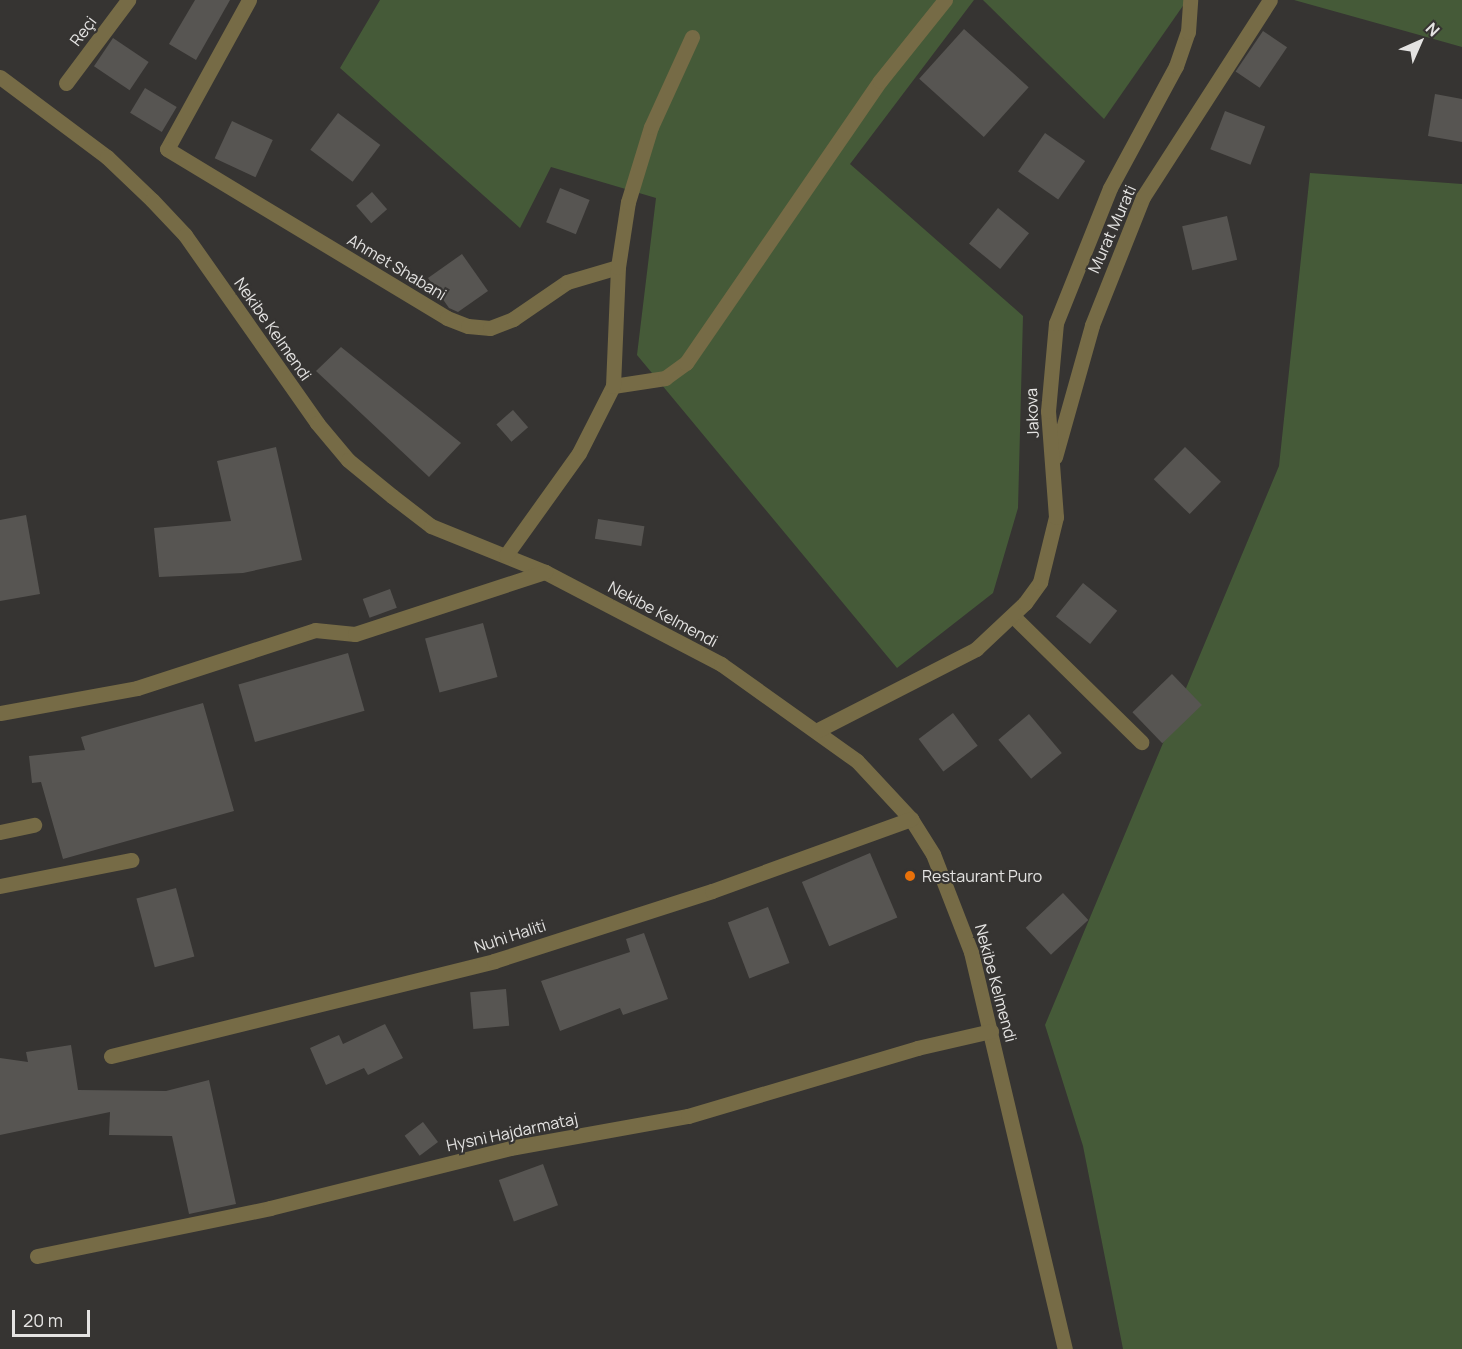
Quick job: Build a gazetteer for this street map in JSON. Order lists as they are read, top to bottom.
{
  "streets": {
    "street": [
      "Reçi",
      "Murat Murati",
      "Ahmet Shabani",
      "Nekibe Kelmendi",
      "Jakova",
      "Nuhi Haliti",
      "Hysni Hajdarmataj"
    ]
  },
  "crossings": [
    ["Murat Murati", "Jakova"],
    ["Nekibe Kelmendi", "Jakova"],
    ["Nekibe Kelmendi", "Nuhi Haliti"],
    ["Nekibe Kelmendi", "Hysni Hajdarmataj"]
  ],
  "places": ["Restaurant Puro"],
  "scale_bar": "20 m",
  "north": "top right"
}
